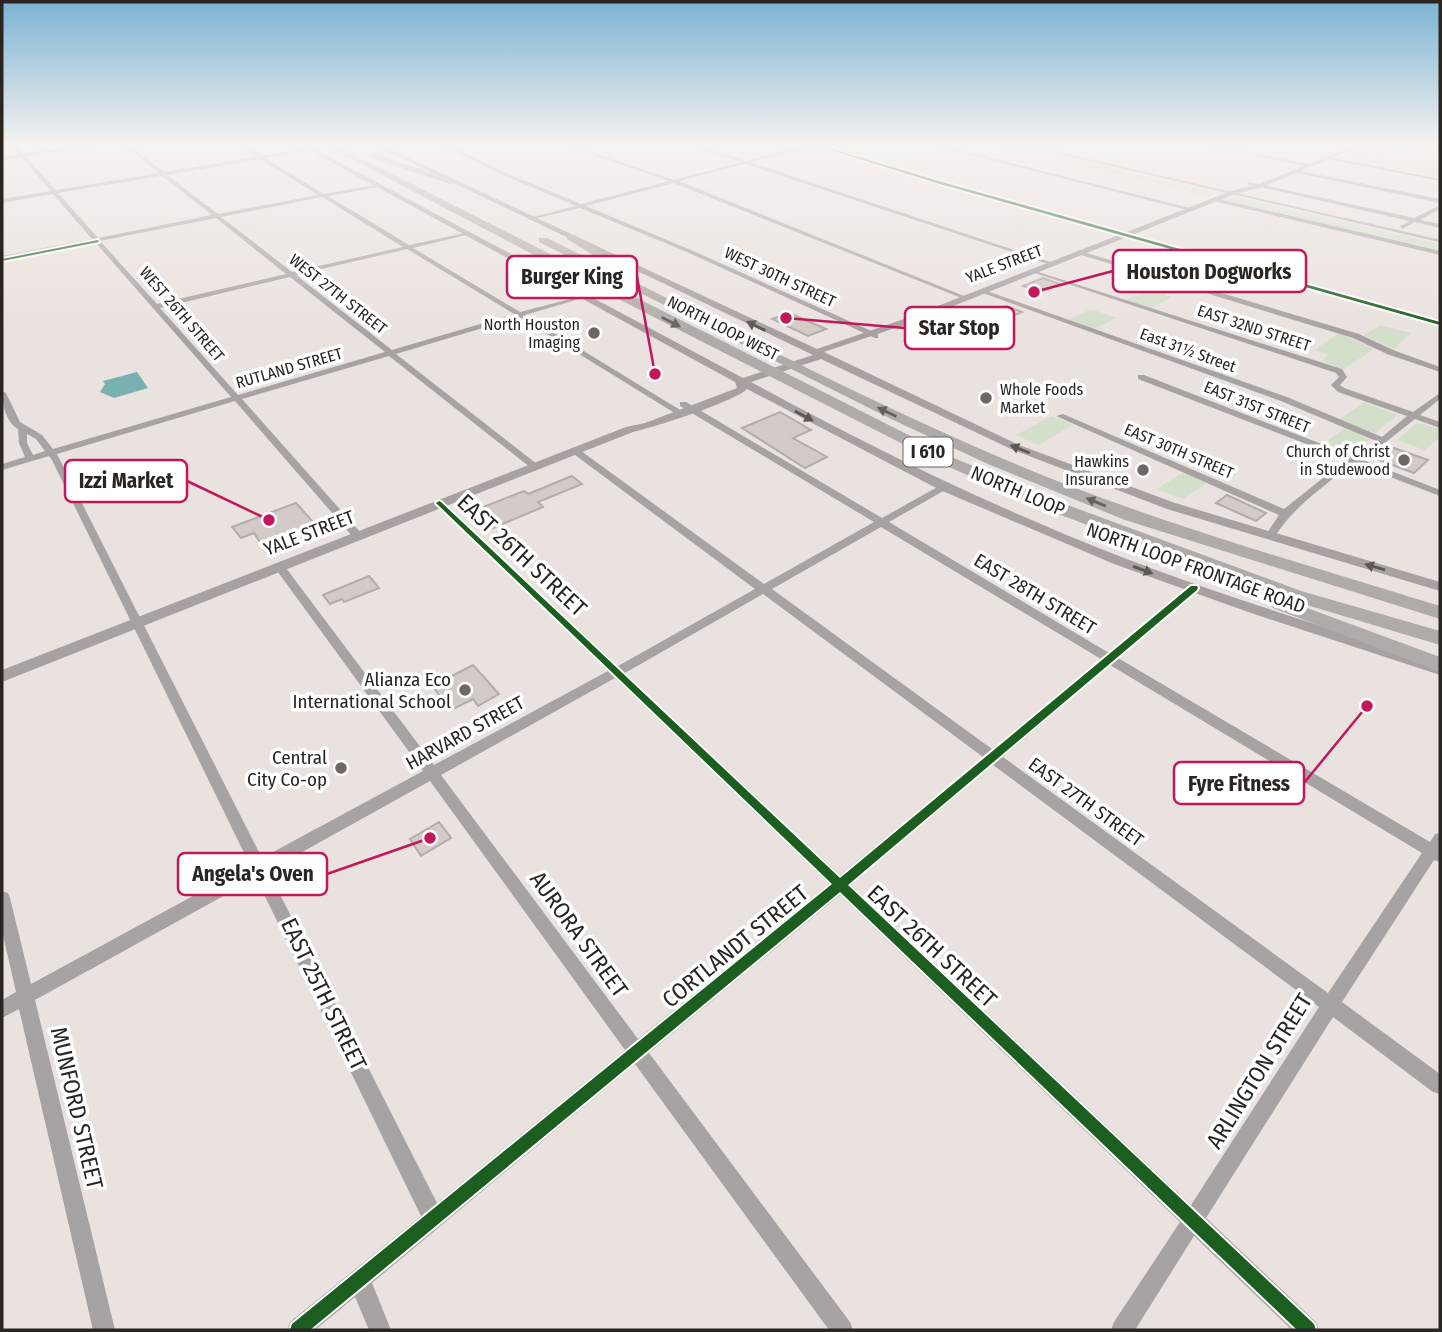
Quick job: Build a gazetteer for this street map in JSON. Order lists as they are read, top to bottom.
{
  "streets": {
    "highway": ["NORTH LOOP WEST", "I 610", "NORTH LOOP"],
    "main road": ["YALE STREET", "NORTH LOOP FRONTAGE ROAD"],
    "street": [
      "WEST 30TH STREET",
      "WEST 27TH STREET",
      "WEST 26TH STREET",
      "EAST 32ND STREET",
      "East 31½ Street",
      "RUTLAND STREET",
      "EAST 31ST STREET",
      "EAST 30TH STREET",
      "EAST 26TH STREET",
      "EAST 28TH STREET",
      "HARVARD STREET",
      "EAST 27TH STREET",
      "AURORA STREET",
      "CORTLANDT STREET",
      "EAST 25TH STREET",
      "ARLINGTON STREET",
      "MUNFORD STREET"
    ]
  },
  "crossings": [
    ["YALE STREET", "WEST 30TH STREET"],
    ["YALE STREET", "WEST 27TH STREET"],
    ["YALE STREET", "WEST 26TH STREET"],
    ["YALE STREET", "EAST 32ND STREET"],
    ["YALE STREET", "East 31½ Street"],
    ["YALE STREET", "EAST 26TH STREET"],
    ["YALE STREET", "NORTH LOOP FRONTAGE ROAD"],
    ["YALE STREET", "EAST 28TH STREET"],
    ["YALE STREET", "EAST 27TH STREET"],
    ["YALE STREET", "AURORA STREET"],
    ["YALE STREET", "EAST 25TH STREET"],
    ["WEST 27TH STREET", "RUTLAND STREET"],
    ["WEST 26TH STREET", "RUTLAND STREET"],
    ["NORTH LOOP WEST", "NORTH LOOP"],
    ["RUTLAND STREET", "NORTH LOOP FRONTAGE ROAD"],
    ["RUTLAND STREET", "EAST 28TH STREET"],
    ["RUTLAND STREET", "EAST 25TH STREET"],
    ["EAST 26TH STREET", "HARVARD STREET"],
    ["EAST 26TH STREET", "CORTLANDT STREET"],
    ["EAST 26TH STREET", "ARLINGTON STREET"],
    ["NORTH LOOP FRONTAGE ROAD", "HARVARD STREET"],
    ["NORTH LOOP FRONTAGE ROAD", "CORTLANDT STREET"],
    ["EAST 28TH STREET", "HARVARD STREET"],
    ["EAST 28TH STREET", "CORTLANDT STREET"],
    ["EAST 28TH STREET", "ARLINGTON STREET"],
    ["HARVARD STREET", "EAST 27TH STREET"],
    ["HARVARD STREET", "AURORA STREET"],
    ["HARVARD STREET", "EAST 25TH STREET"],
    ["HARVARD STREET", "MUNFORD STREET"],
    ["EAST 27TH STREET", "CORTLANDT STREET"],
    ["EAST 27TH STREET", "ARLINGTON STREET"],
    ["AURORA STREET", "CORTLANDT STREET"],
    ["CORTLANDT STREET", "EAST 25TH STREET"]
  ],
  "places": [
    "Houston Dogworks",
    "Star Stop",
    "North Houston Imaging",
    "Burger King",
    "Whole Foods Market",
    "Church of Christ in Studewood",
    "Hawkins Insurance",
    "Izzi Market",
    "Alianza Eco International School",
    "Fyre Fitness",
    "Central City Co-op",
    "Angela's Oven"
  ]
}
